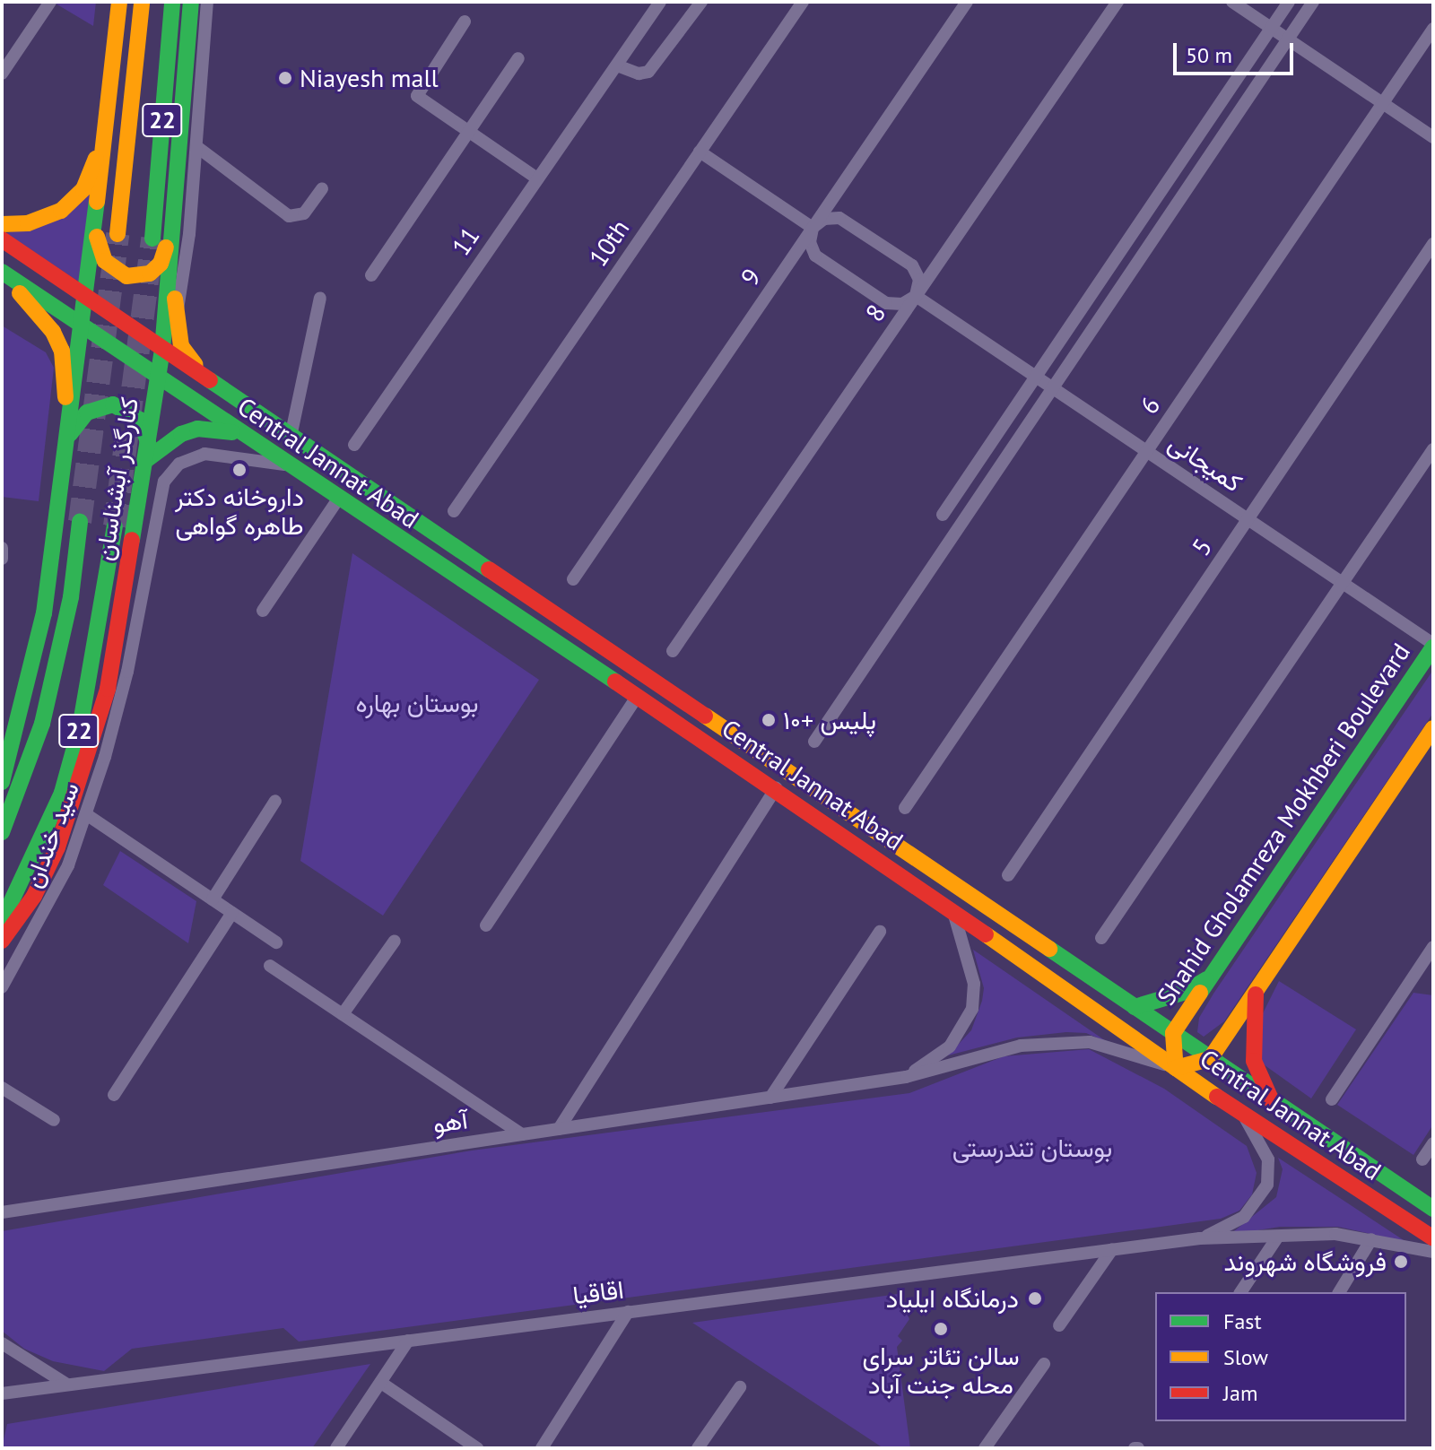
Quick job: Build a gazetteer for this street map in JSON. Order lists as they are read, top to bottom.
{
  "streets": {
    "main road": [
      "22",
      "Central Jannat Abad",
      "کنارگذر آبشناسان",
      "Shahid Gholamreza Mokhberi Boulevard"
    ],
    "street": [
      "11",
      "10th",
      "9",
      "8",
      "6",
      "کمیجانی",
      "5",
      "سید خندان",
      "آهو",
      "اقاقیا"
    ]
  },
  "crossings": [
    ["8", "کمیجانی"],
    ["6", "کمیجانی"],
    ["Central Jannat Abad", "کنارگذر آبشناسان"],
    ["Central Jannat Abad", "Shahid Gholamreza Mokhberi Boulevard"],
    ["Central Jannat Abad", "سید خندان"],
    ["Central Jannat Abad", "آهو"],
    ["کمیجانی", "5"],
    ["کمیجانی", "Shahid Gholamreza Mokhberi Boulevard"],
    ["Shahid Gholamreza Mokhberi Boulevard", "آهو"]
  ],
  "parks": ["بوستان بهاره", "بوستان تندرستی"],
  "places": [
    "Niayesh mall",
    "داروخانه دکتر طاهره گواهی",
    "پلیس +۱۰",
    "فروشگاه شهروند",
    "درمانگاه ایلیاد",
    "سالن تئاتر سرای محله جنت آباد"
  ],
  "legend": ["Fast", "Slow", "Jam"],
  "scale_bar": "50 m"
}
